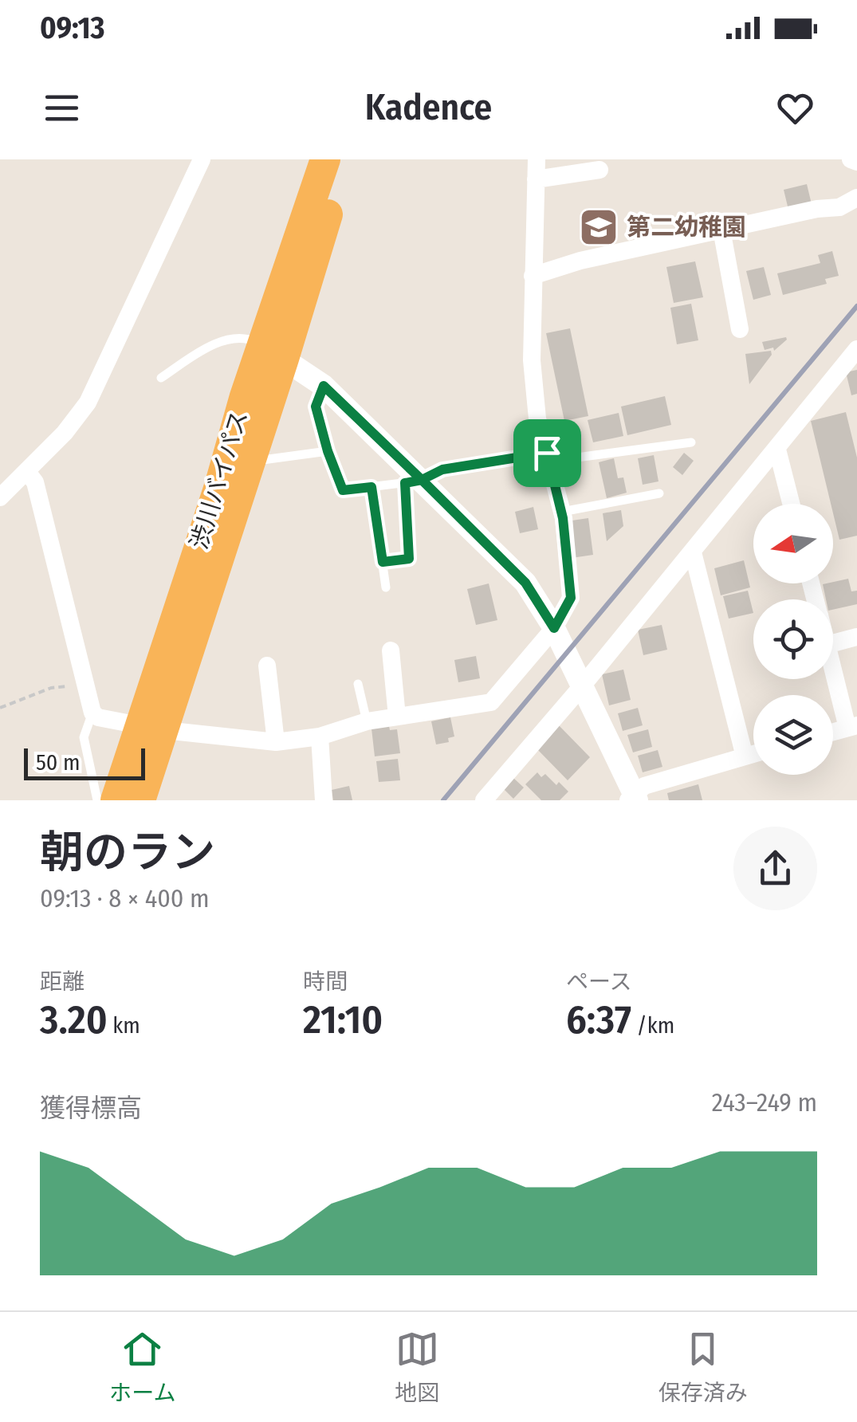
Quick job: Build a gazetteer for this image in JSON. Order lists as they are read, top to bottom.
{
  "streets": {
    "highway": ["渋川バイパス"]
  },
  "places": {
    "school or university": ["第二幼稚園"]
  },
  "scale_bar": "50 m",
  "north": "left",
  "page": {
    "status": "09:13",
    "header": "Kadence",
    "scale": "50 m",
    "heading": ["朝のラン", "09:13 · 8 × 400 m"],
    "stats": [
      ["距離", "3.20 km"],
      ["時間", "21:10"],
      ["ペース", "6:37 /km"]
    ],
    "chart": ["獲得標高", "243–249 m"],
    "tabs": ["ホーム", "地図", "保存済み"]
  }
}
